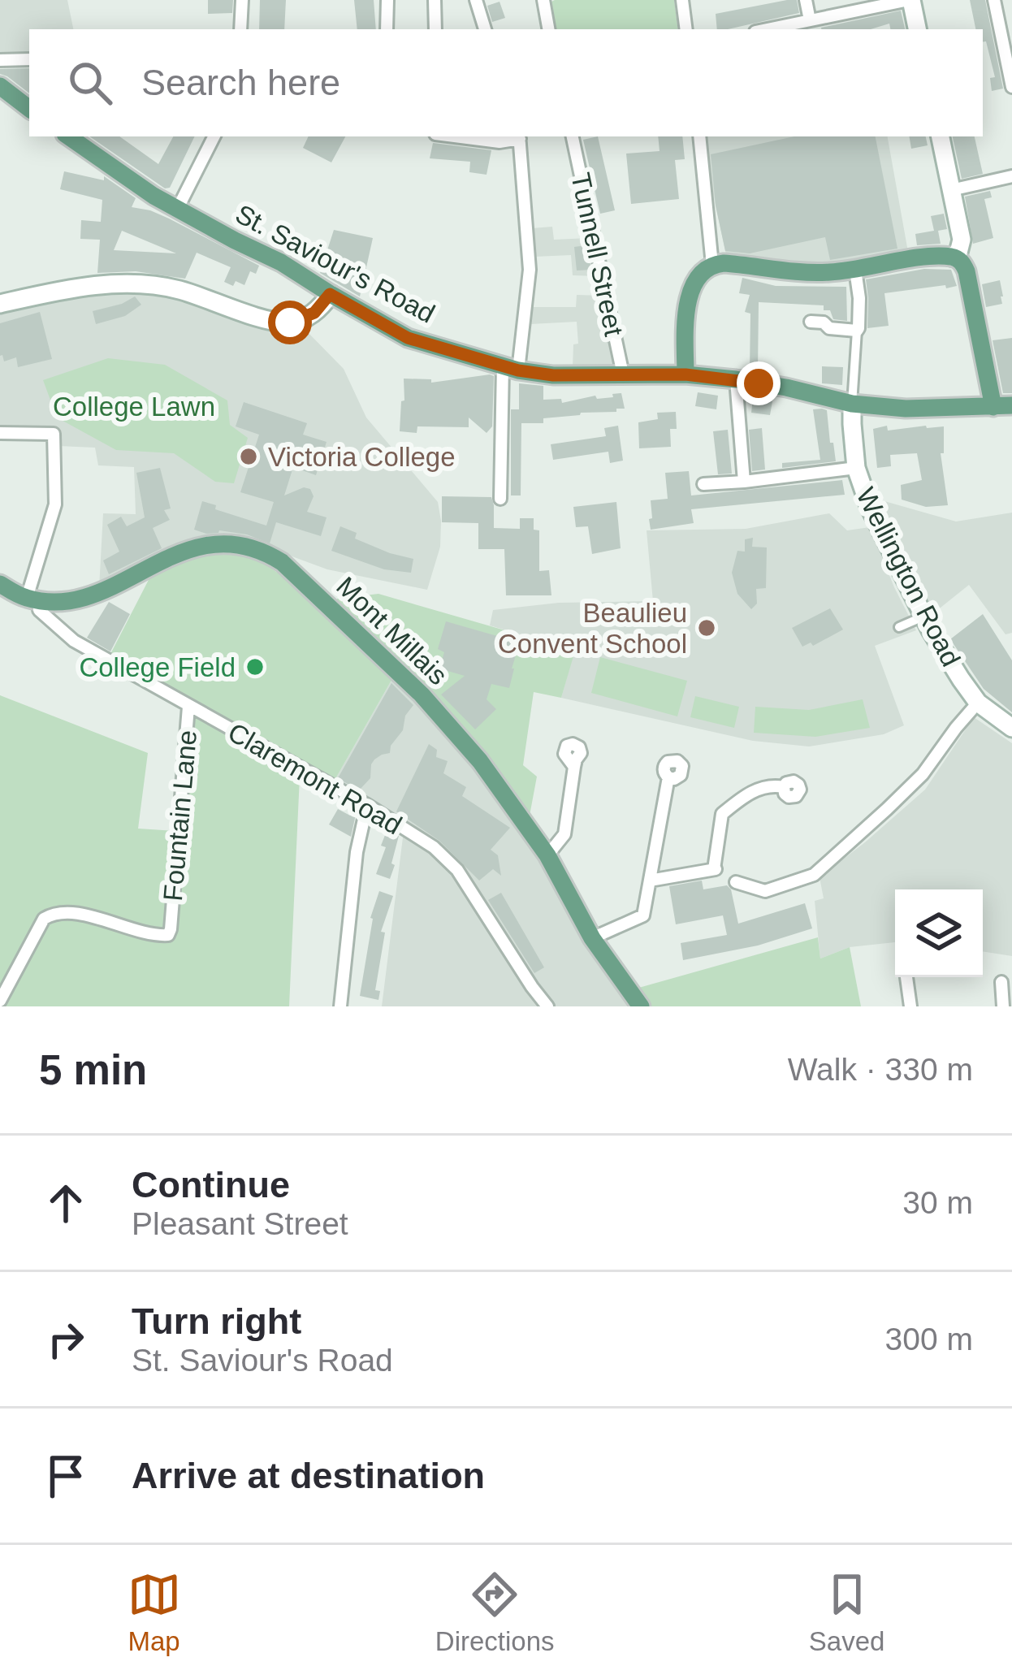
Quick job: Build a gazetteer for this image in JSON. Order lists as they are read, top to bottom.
{
  "streets": {
    "main road": ["St. Saviour's Road", "Wellington Road", "Mont Millais"],
    "street": ["Tunnell Street", "Claremont Road", "Fountain Lane"]
  },
  "crossings": [
    ["Tunnell Street", "St. Saviour's Road"],
    ["St. Saviour's Road", "Wellington Road"],
    ["Mont Millais", "Claremont Road"],
    ["Claremont Road", "Fountain Lane"]
  ],
  "parks": ["College Lawn"],
  "places": ["Victoria College", "Beaulieu Convent School", "College Field"],
  "page": {
    "search": "Search here",
    "heading": ["5 min", "Walk · 330 m"],
    "list": [
      ["Continue", "Pleasant Street", "30 m"],
      ["Turn right", "St. Saviour's Road", "300 m"],
      "Arrive at destination"
    ],
    "nav": ["Map", "Directions", "Saved"]
  }
}
